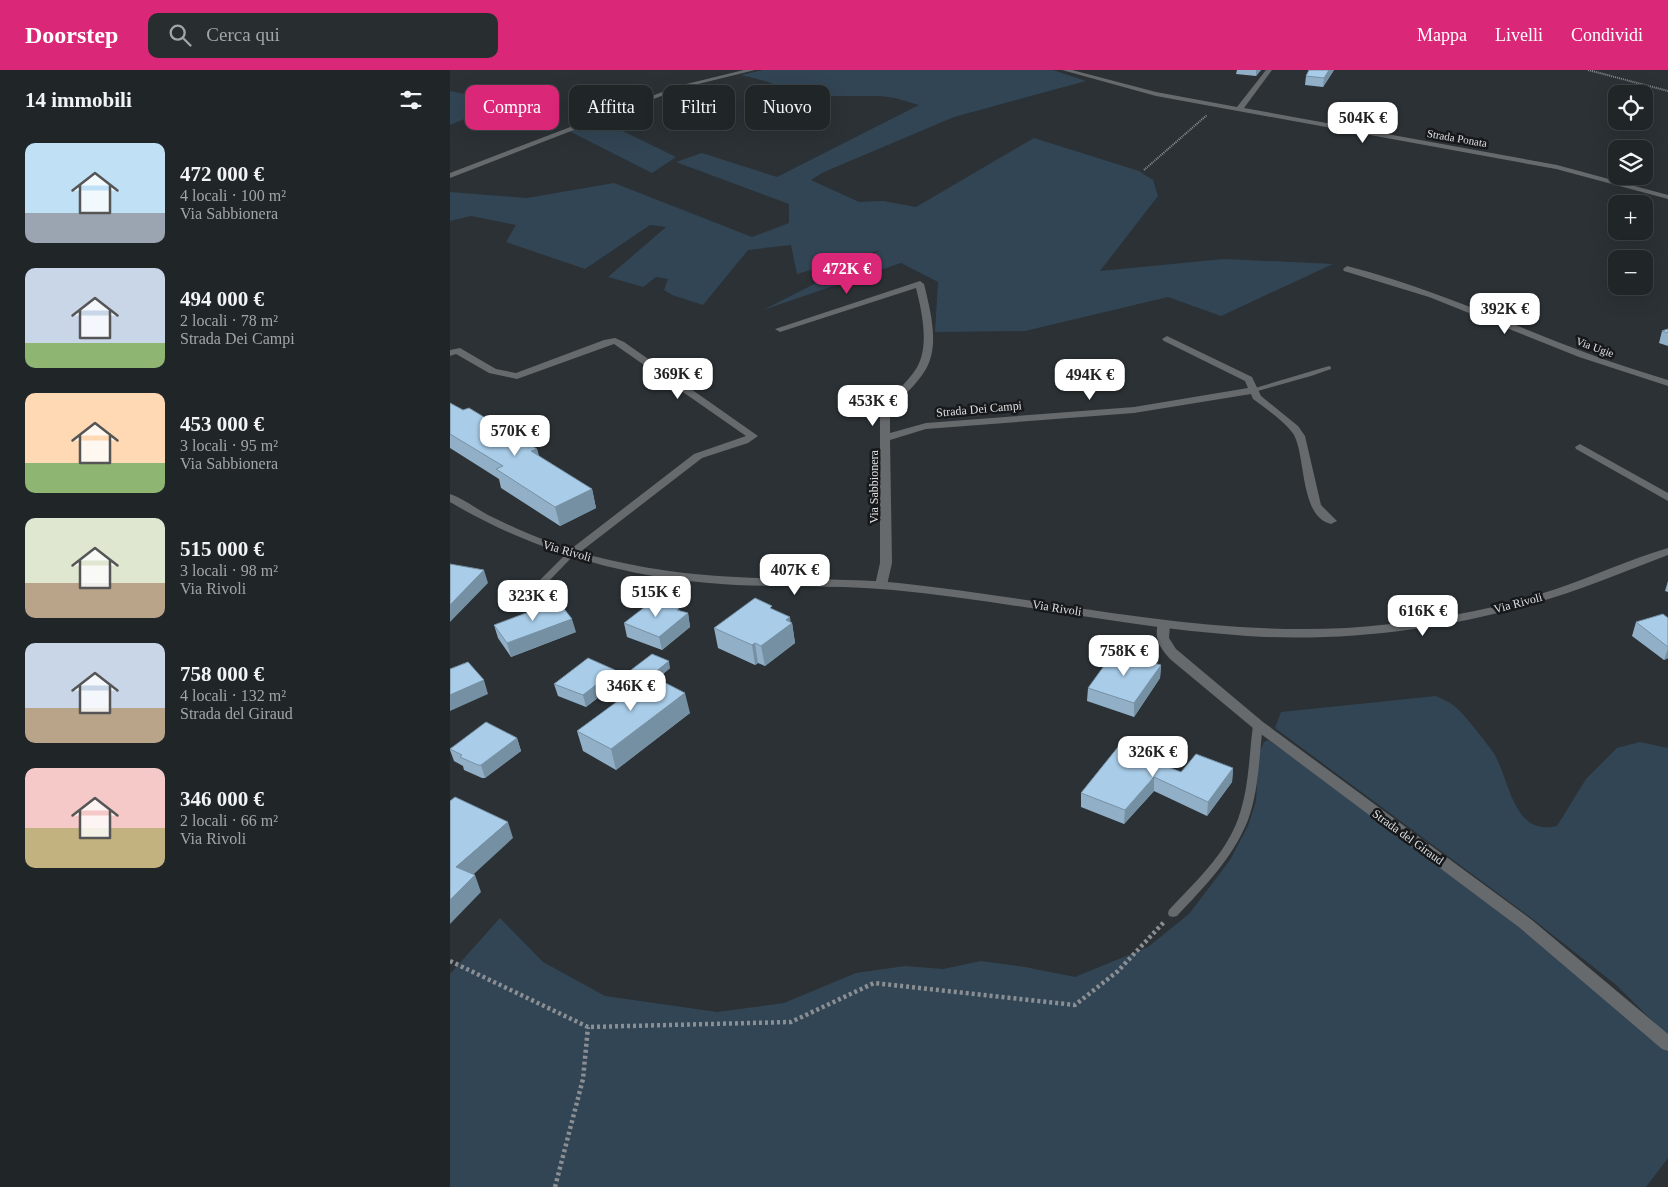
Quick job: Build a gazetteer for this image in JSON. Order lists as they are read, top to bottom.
{
  "streets": {
    "street": [
      "Strada Ponata",
      "Via Ugie",
      "Strada Dei Campi",
      "Via Sabbionera",
      "Via Rivoli",
      "Strada del Giraud"
    ]
  },
  "crossings": [
    ["Strada Dei Campi", "Via Sabbionera"],
    ["Via Sabbionera", "Via Rivoli"],
    ["Via Rivoli", "Strada del Giraud"]
  ],
  "page": {
    "header": "Doorstep",
    "search": "Cerca qui",
    "nav": ["Mappa", "Livelli", "Condividi"],
    "heading": "14 immobili",
    "map_buttons": ["+", "−"],
    "chip": [
      "Compra",
      "Affitta",
      "Filtri",
      "Nuovo"
    ],
    "price": [
      "504K €",
      "472K €",
      "392K €",
      "369K €",
      "494K €",
      "453K €",
      "570K €",
      "407K €",
      "515K €",
      "323K €",
      "616K €",
      "758K €",
      "346K €",
      "326K €"
    ],
    "list": [
      {
        "name": "472 000 €",
        "note": "4 locali · 100 m² · Via Sabbionera"
      },
      {
        "name": "494 000 €",
        "note": "2 locali · 78 m² · Strada Dei Campi"
      },
      {
        "name": "453 000 €",
        "note": "3 locali · 95 m² · Via Sabbionera"
      },
      {
        "name": "515 000 €",
        "note": "3 locali · 98 m² · Via Rivoli"
      },
      {
        "name": "758 000 €",
        "note": "4 locali · 132 m² · Strada del Giraud"
      },
      {
        "name": "346 000 €",
        "note": "2 locali · 66 m² · Via Rivoli"
      }
    ]
  }
}
